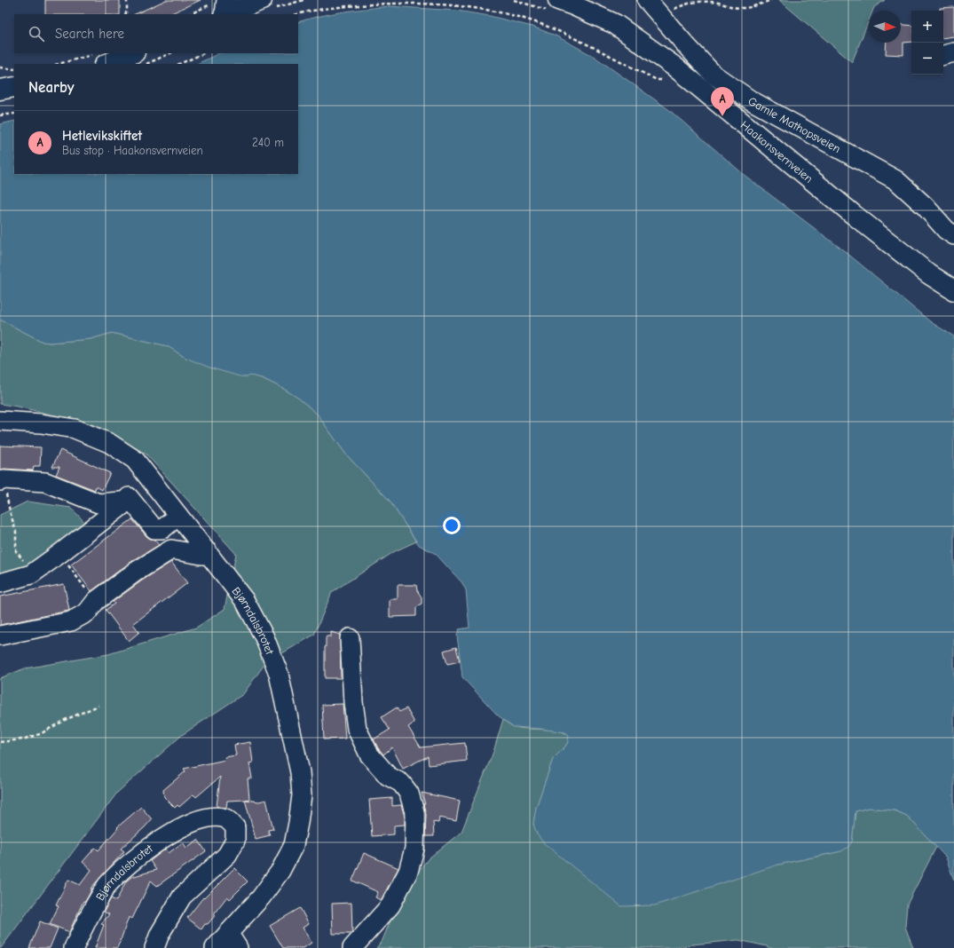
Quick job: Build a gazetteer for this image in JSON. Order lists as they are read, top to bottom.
{
  "streets": {
    "main road": ["Haakonsvernveien"],
    "street": ["Gamle Mathopsveien", "Bjørndalsbrotet"]
  },
  "north": "right",
  "page": {
    "map_buttons": ["+", "−"],
    "search": "Search here",
    "heading": "Nearby",
    "pins": "A",
    "list": [
      {
        "mark": "A",
        "name": "Hetlevikskiftet",
        "note": "Bus stop · Haakonsvernveien",
        "value": "240 m"
      }
    ]
  }
}
